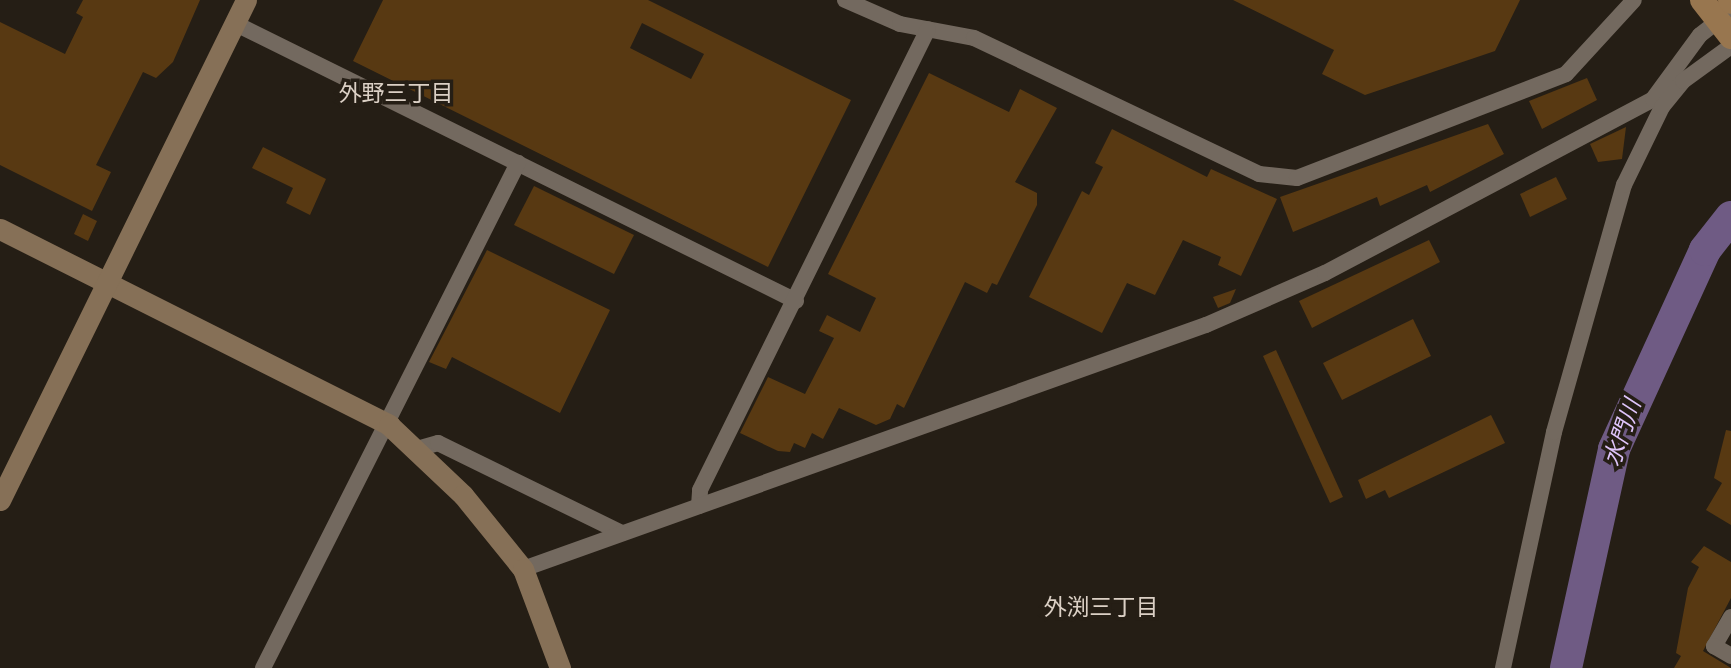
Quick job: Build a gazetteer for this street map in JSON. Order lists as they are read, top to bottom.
{
  "districts": ["外野三丁目", "外渕三丁目"],
  "water": ["水門川"]
}
